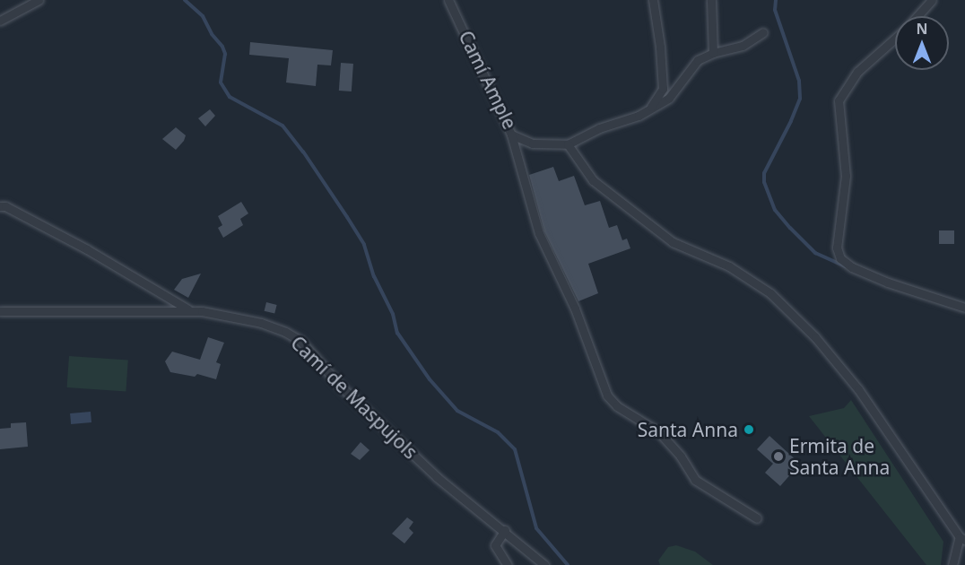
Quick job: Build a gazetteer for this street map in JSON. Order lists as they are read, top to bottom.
{
  "streets": {
    "street": ["Camí Ample", "Camí de Maspujols"]
  },
  "places": ["Santa Anna", "Ermita de Santa Anna"],
  "north": "top"
}
